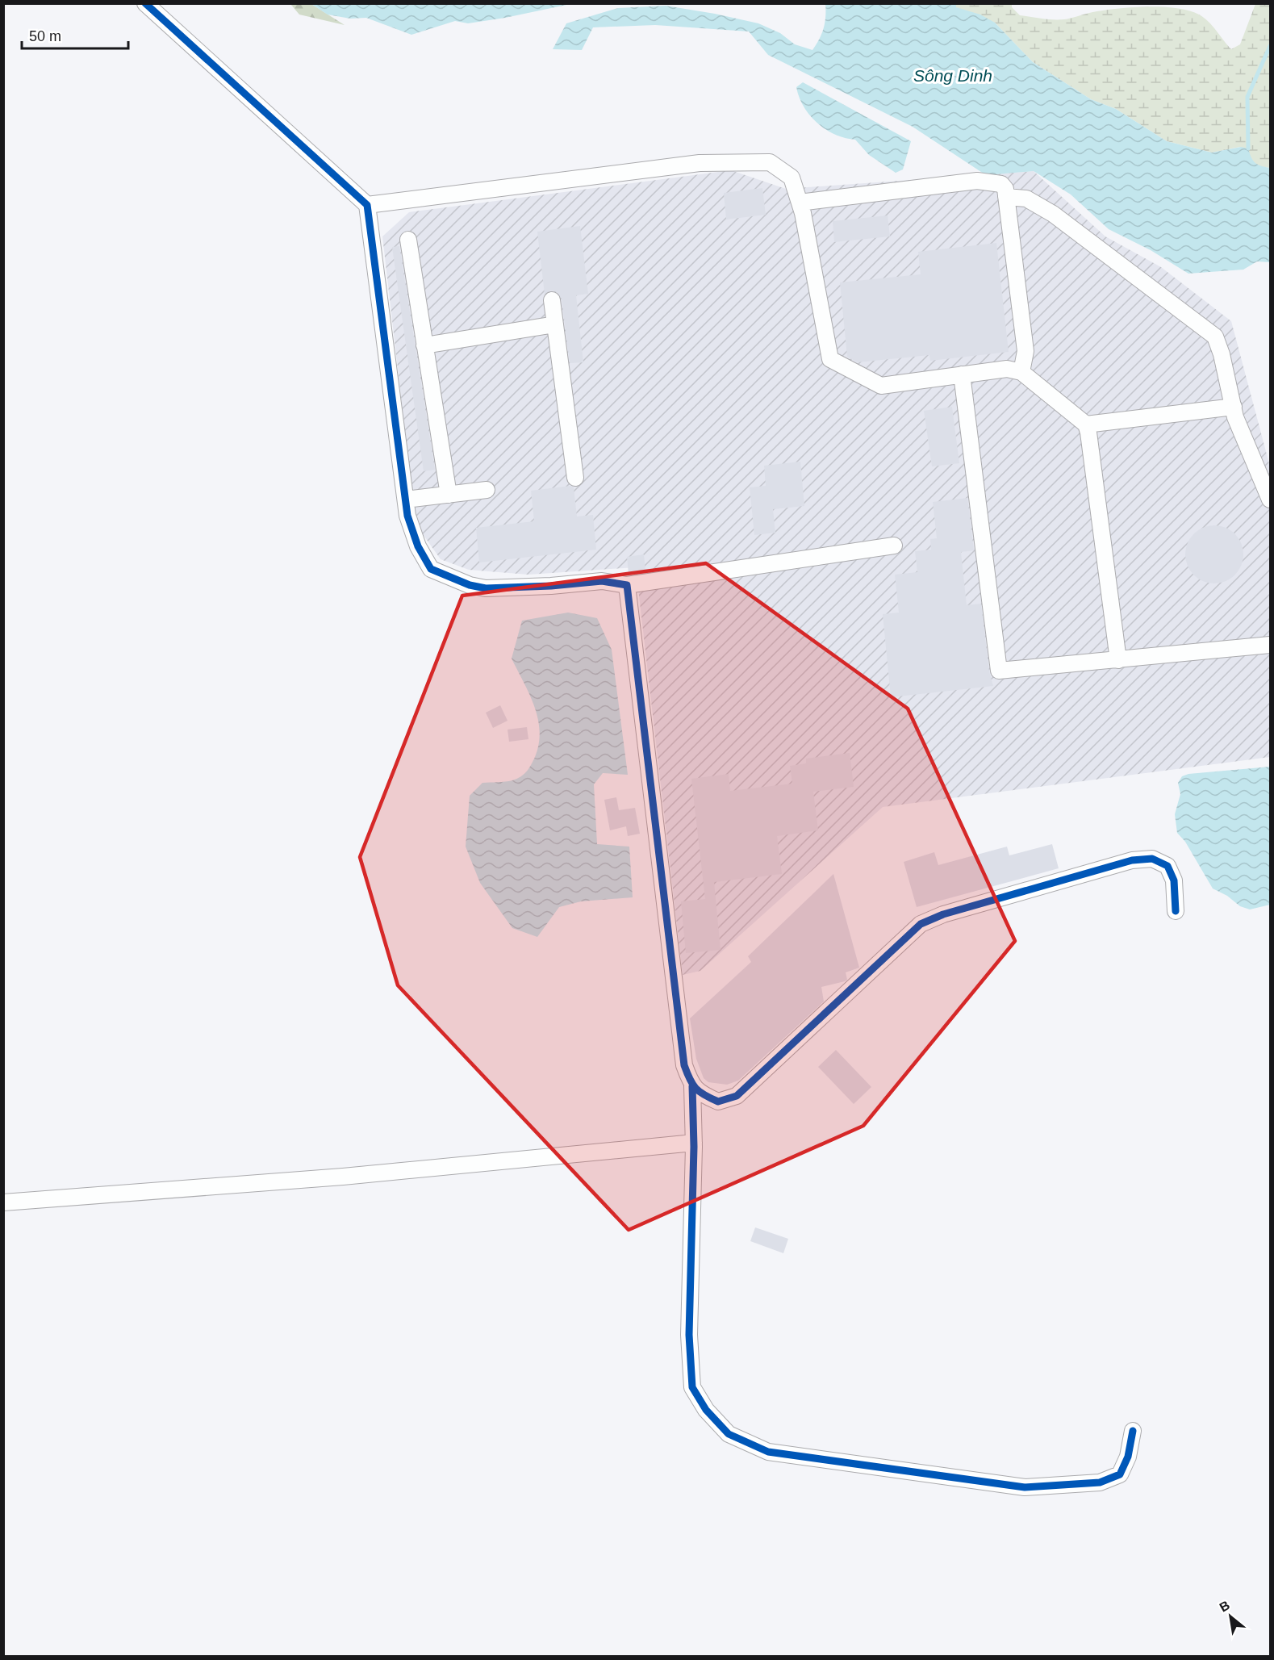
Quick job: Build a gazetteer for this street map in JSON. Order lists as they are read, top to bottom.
{
  "water": ["Sông Dinh"],
  "scale_bar": "50 m",
  "north": "top left"
}
